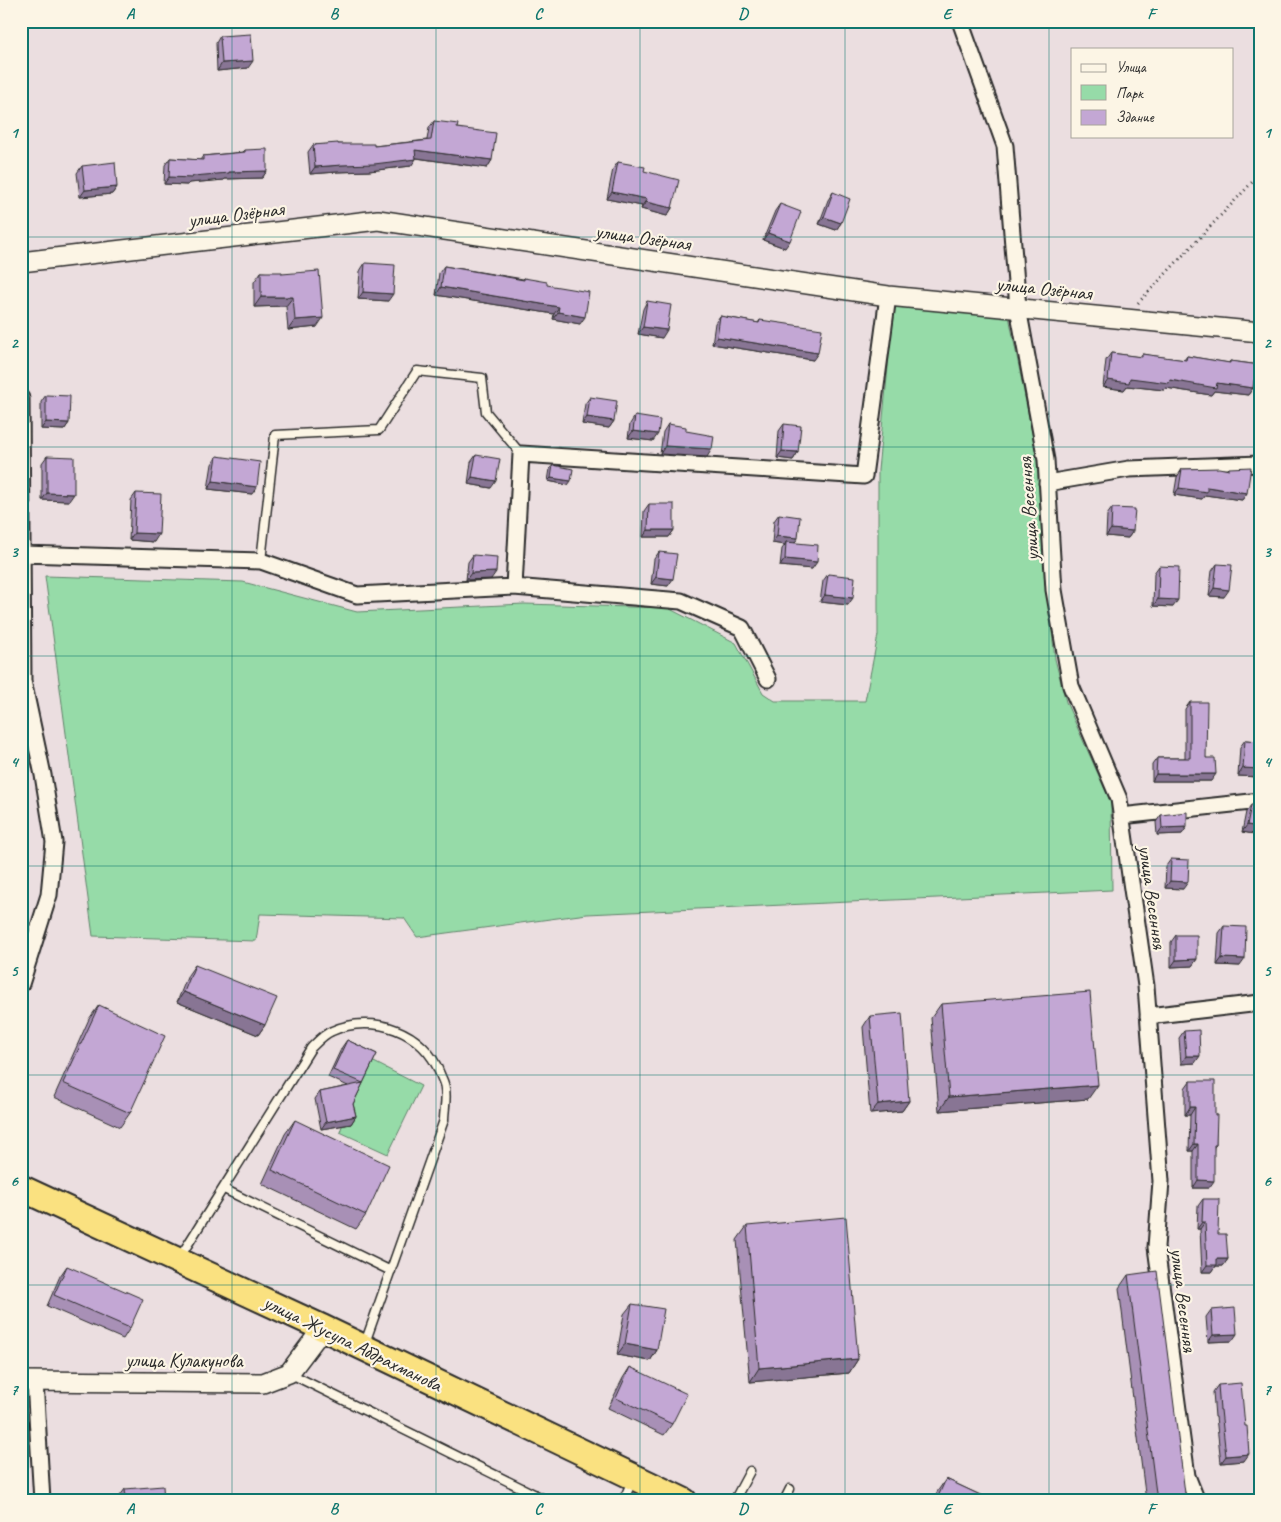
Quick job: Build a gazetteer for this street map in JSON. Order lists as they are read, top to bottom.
{
  "streets": {
    "highway": ["улица Жусупа Абдрахманова"],
    "street": ["улица Озёрная", "улица Весенняя", "улица Кулакунова"]
  },
  "crossings": [
    ["улица Озёрная", "улица Весенняя"]
  ],
  "legend": ["Улица", "Парк", "Здание"],
  "grid": {
    "columns": [
      "A",
      "B",
      "C",
      "D",
      "E",
      "F"
    ],
    "rows": [
      "1",
      "2",
      "3",
      "4",
      "5",
      "6",
      "7"
    ]
  }
}
